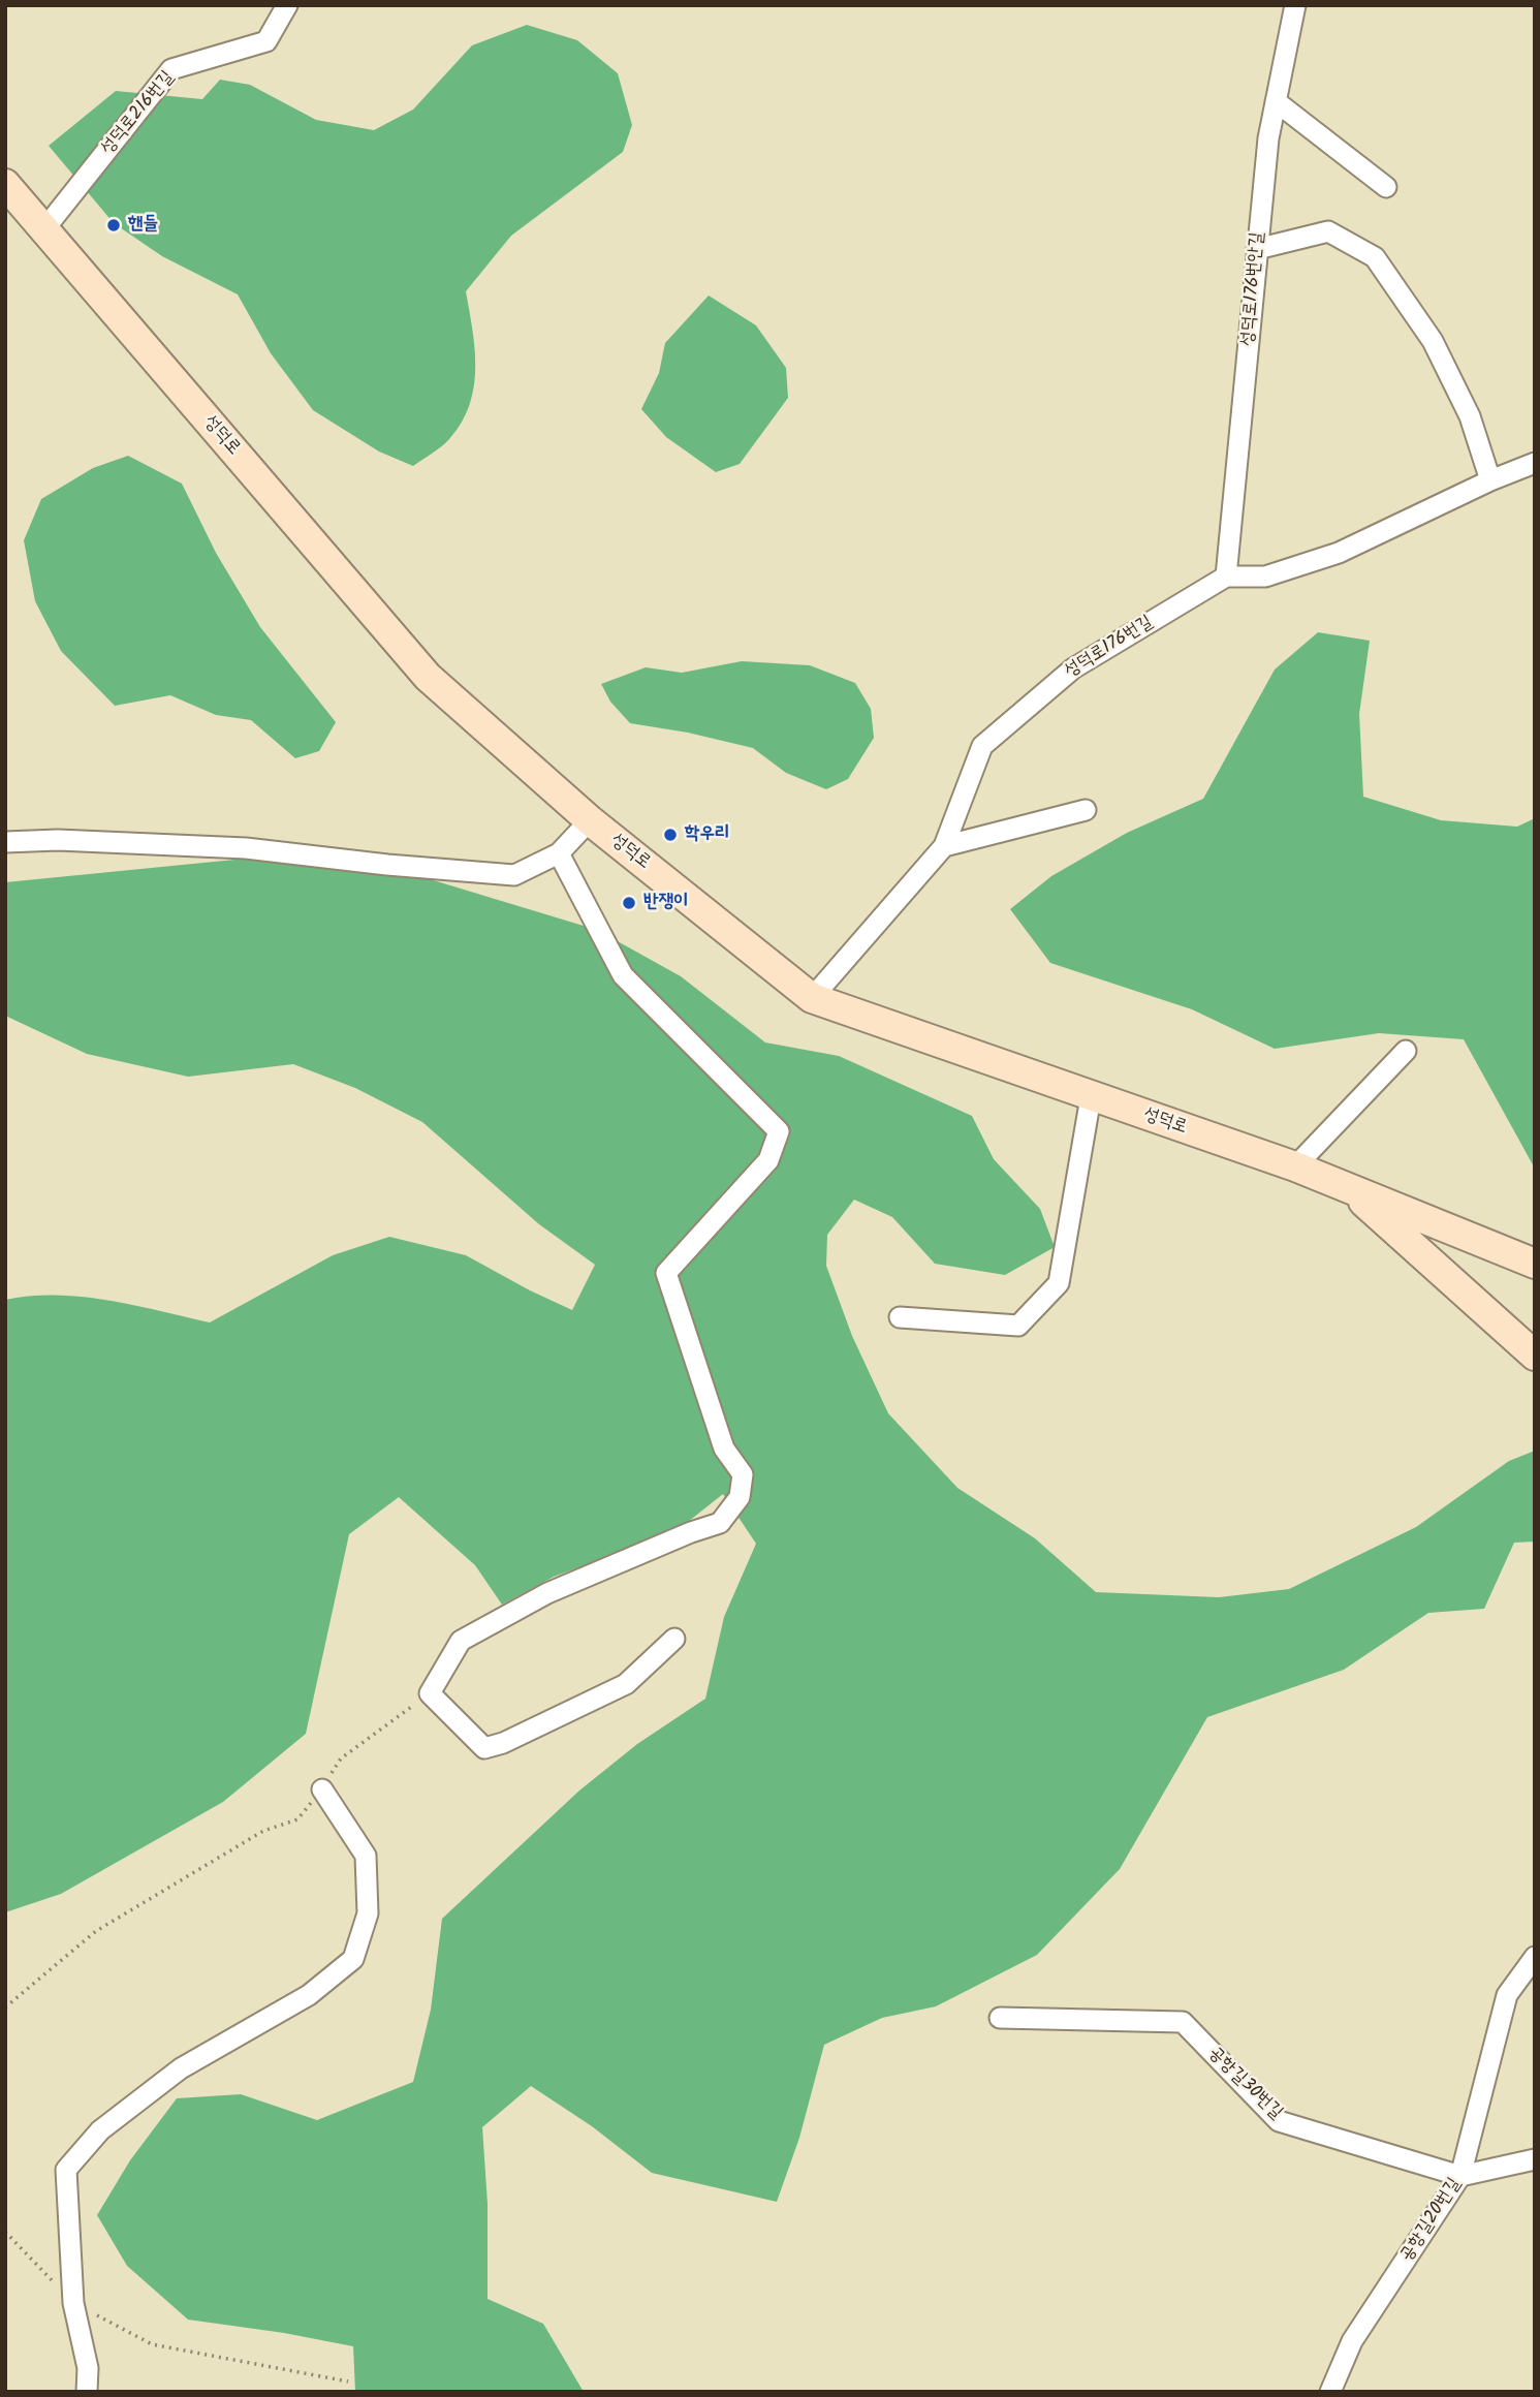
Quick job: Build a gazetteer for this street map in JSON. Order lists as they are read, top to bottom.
{
  "streets": {
    "street": [
      "성덕로216번길",
      "성덕로176번안길",
      "성덕로",
      "성덕로176번길",
      "공항길30번길",
      "공항길20번길"
    ]
  },
  "crossings": [
    ["성덕로216번길", "성덕로"],
    ["성덕로176번안길", "성덕로176번길"],
    ["성덕로", "성덕로176번길"],
    ["공항길30번길", "공항길20번길"]
  ],
  "places": ["핸들", "학우리", "반쟁이"]
}
